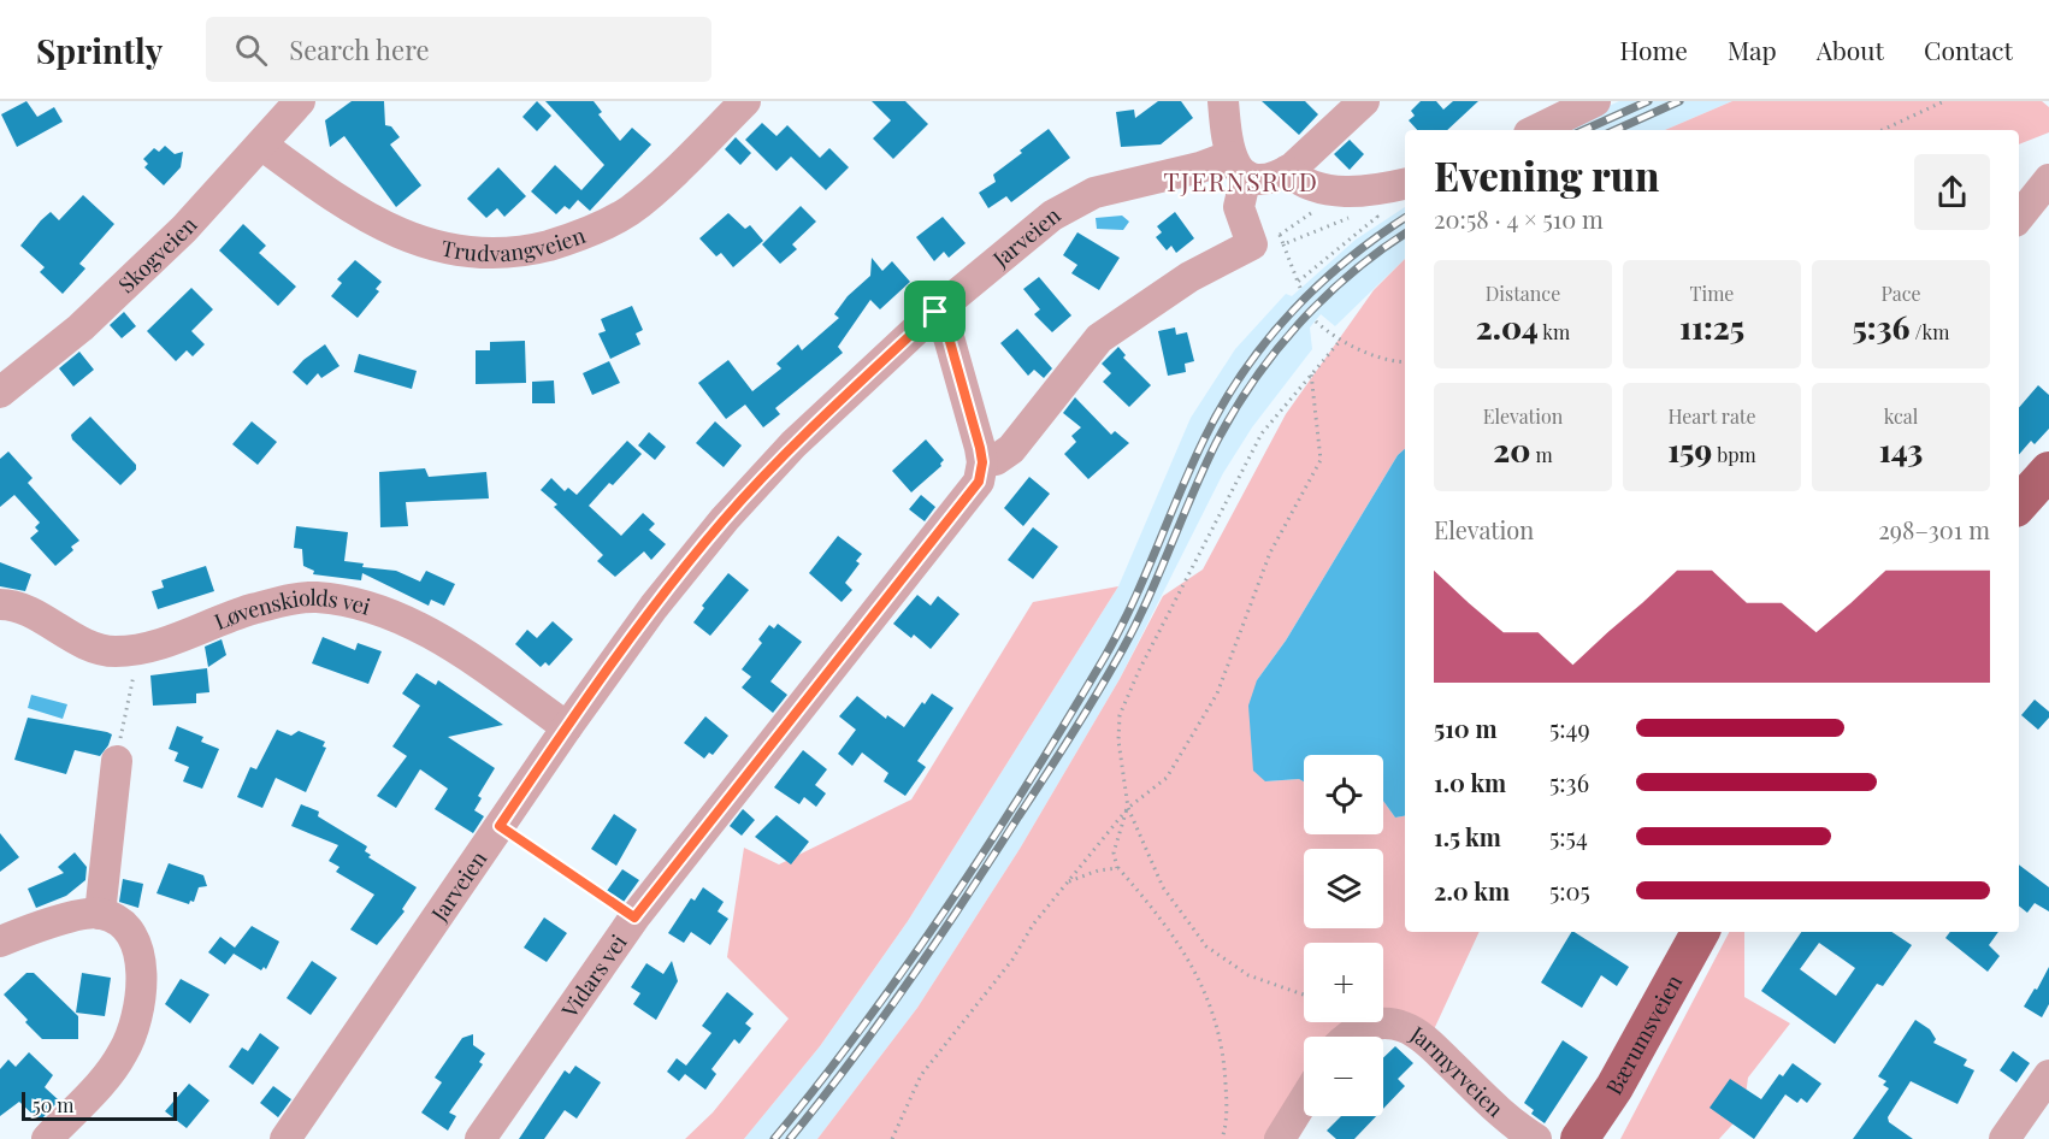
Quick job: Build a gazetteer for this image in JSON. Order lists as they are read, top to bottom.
{
  "streets": {
    "main road": ["Bærumsveien"],
    "street": [
      "Trudvangveien",
      "Jarveien",
      "Skogveien",
      "Løvenskiolds vei",
      "Vidars vei",
      "Jarmyrveien"
    ]
  },
  "crossings": [
    ["Trudvangveien", "Skogveien"],
    ["Jarveien", "Løvenskiolds vei"]
  ],
  "districts": ["TJERNSRUD"],
  "scale_bar": "50 m",
  "page": {
    "header": "Sprintly",
    "search": "Search here",
    "nav": [
      "Home",
      "Map",
      "About",
      "Contact"
    ],
    "heading": ["Evening run", "20:58 · 4 × 510 m"],
    "stats": [
      ["Distance", "2.04 km"],
      ["Time", "11:25"],
      ["Pace", "5:36 /km"],
      ["Elevation", "20 m"],
      ["Heart rate", "159 bpm"],
      ["kcal", "143"]
    ],
    "chart": ["Elevation", "298–301 m"],
    "list": [
      {
        "name": "510 m",
        "note": "5:49"
      },
      {
        "name": "1.0 km",
        "note": "5:36"
      },
      {
        "name": "1.5 km",
        "note": "5:54"
      },
      {
        "name": "2.0 km",
        "note": "5:05"
      }
    ],
    "map_buttons": ["+", "−"],
    "scale": "50 m"
  }
}
